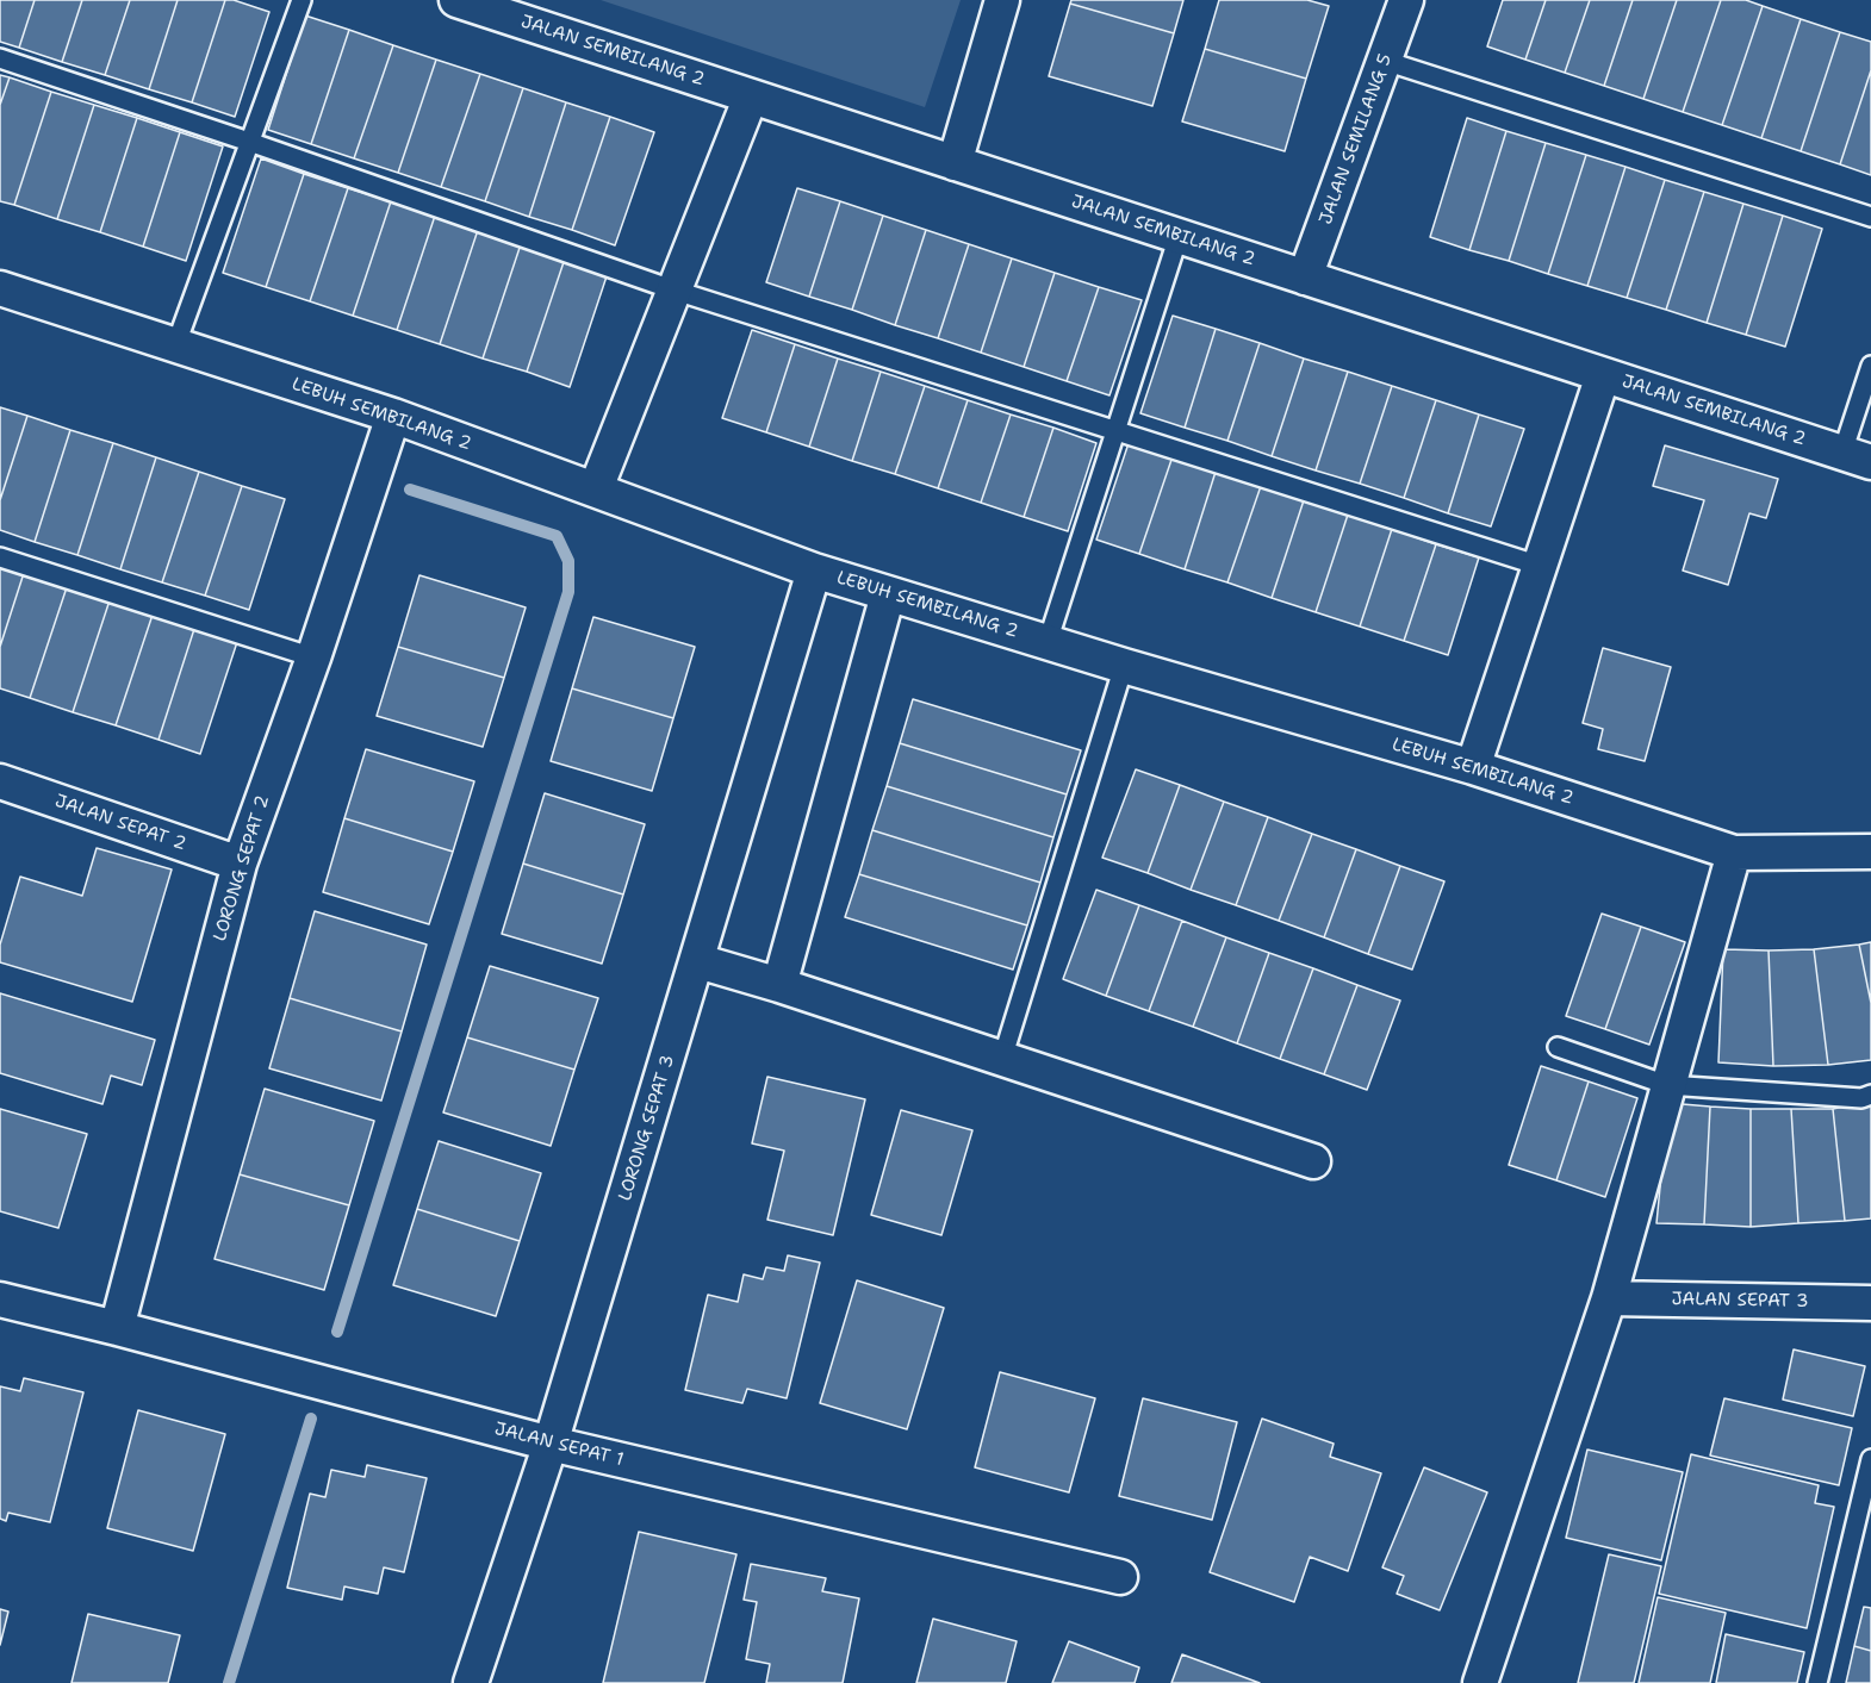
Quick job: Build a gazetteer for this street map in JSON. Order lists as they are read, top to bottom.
{
  "streets": {
    "street": [
      "JALAN SEMBILANG 2",
      "JALAN SEMILANG 5",
      "LEBUH SEMBILANG 2",
      "JALAN SEPAT 2",
      "LORONG SEPAT 2",
      "LORONG SEPAT 3",
      "JALAN SEPAT 3",
      "JALAN SEPAT 1"
    ]
  },
  "crossings": [
    ["JALAN SEMBILANG 2", "JALAN SEMILANG 5"],
    ["LEBUH SEMBILANG 2", "LORONG SEPAT 2"],
    ["LEBUH SEMBILANG 2", "LORONG SEPAT 3"],
    ["JALAN SEPAT 2", "LORONG SEPAT 2"],
    ["LORONG SEPAT 2", "JALAN SEPAT 1"],
    ["LORONG SEPAT 3", "JALAN SEPAT 1"]
  ]
}
